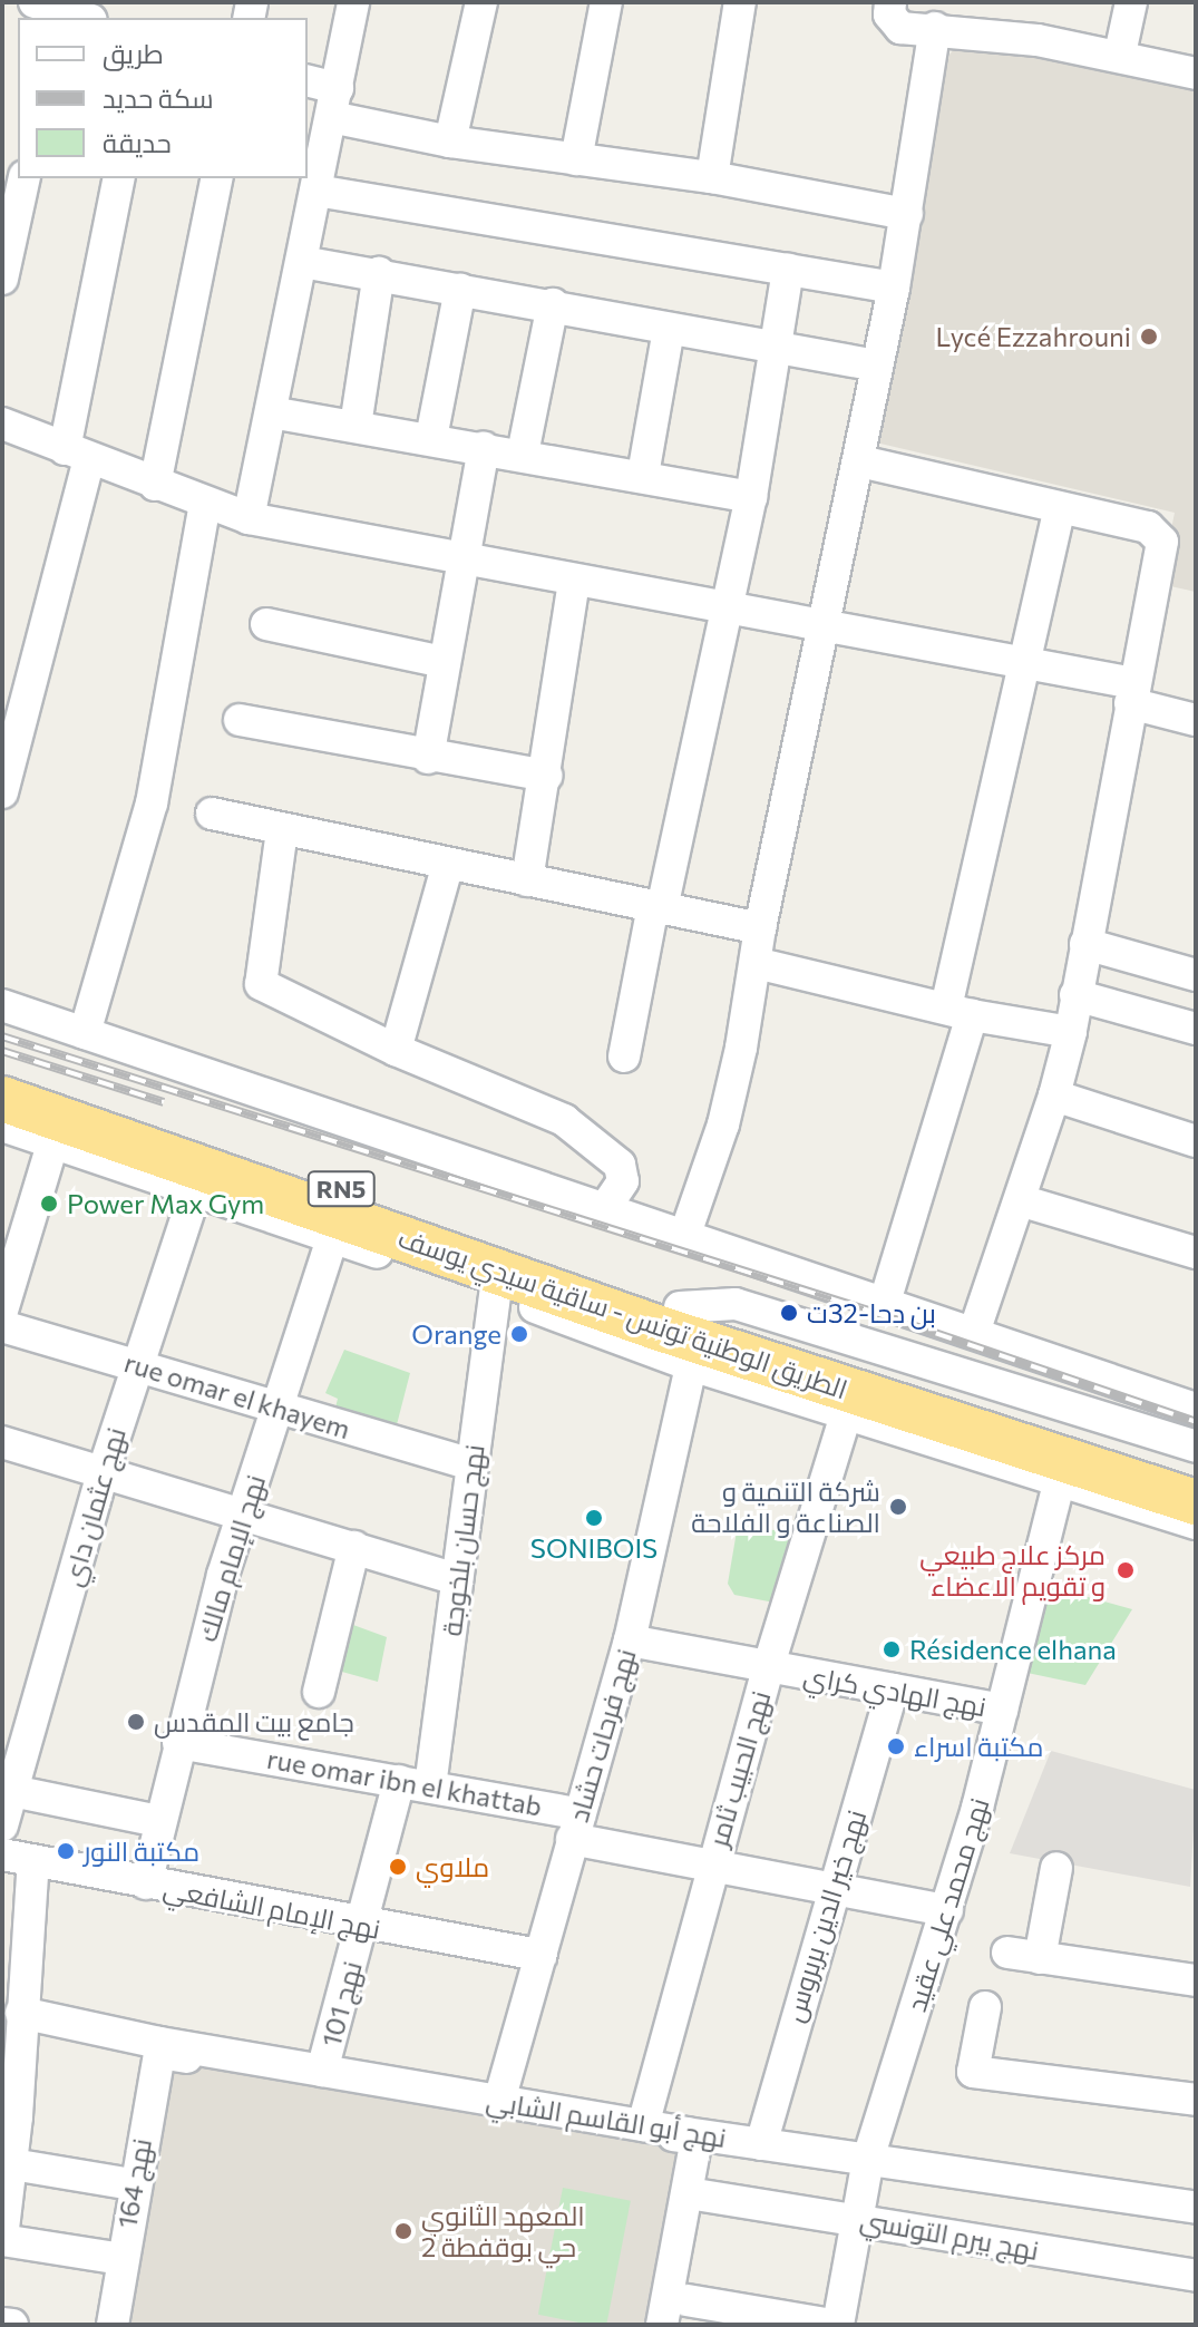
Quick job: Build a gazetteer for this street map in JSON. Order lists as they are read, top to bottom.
{
  "streets": {
    "highway": ["RN5", "الطريق الوطنية تونس - ساقية سيدي يوسف"],
    "street": [
      "rue omar el khayem",
      "نهج عثمان داي",
      "نهج حسان بلخوجة",
      "نهج الإمام مالك",
      "نهج الهادي كراي",
      "نهج فرحات حشاد",
      "نهج الحبيب ثامر",
      "rue omar ibn el khattab",
      "نهج محمد علي عقيد",
      "نهج الإمام الشافعي",
      "نهج خير الدين بربروس",
      "نهج 101",
      "نهج أبو القاسم الشابي",
      "نهج 164",
      "نهج بيرم التونسي"
    ]
  },
  "crossings": [
    ["الطريق الوطنية تونس - ساقية سيدي يوسف", "نهج فرحات حشاد"],
    ["rue omar el khayem", "نهج عثمان داي"],
    ["rue omar el khayem", "نهج حسان بلخوجة"],
    ["rue omar el khayem", "نهج الإمام مالك"],
    ["نهج حسان بلخوجة", "rue omar ibn el khattab"],
    ["نهج الإمام مالك", "rue omar ibn el khattab"],
    ["نهج الإمام مالك", "نهج الإمام الشافعي"],
    ["نهج الهادي كراي", "نهج فرحات حشاد"],
    ["نهج الهادي كراي", "نهج الحبيب ثامر"],
    ["نهج الهادي كراي", "نهج محمد علي عقيد"],
    ["نهج الهادي كراي", "نهج خير الدين بربروس"],
    ["نهج فرحات حشاد", "rue omar ibn el khattab"],
    ["نهج فرحات حشاد", "نهج الإمام الشافعي"],
    ["نهج فرحات حشاد", "نهج أبو القاسم الشابي"],
    ["نهج الحبيب ثامر", "rue omar ibn el khattab"],
    ["نهج الحبيب ثامر", "نهج أبو القاسم الشابي"],
    ["rue omar ibn el khattab", "نهج محمد علي عقيد"],
    ["rue omar ibn el khattab", "نهج خير الدين بربروس"],
    ["rue omar ibn el khattab", "نهج 101"],
    ["نهج محمد علي عقيد", "نهج أبو القاسم الشابي"],
    ["نهج محمد علي عقيد", "نهج بيرم التونسي"],
    ["نهج الإمام الشافعي", "نهج 101"],
    ["نهج خير الدين بربروس", "نهج أبو القاسم الشابي"],
    ["نهج 101", "نهج أبو القاسم الشابي"],
    ["نهج أبو القاسم الشابي", "نهج 164"]
  ],
  "places": [
    "Lycé Ezzahrouni",
    "Power Max Gym",
    "بن دحا-32ت",
    "Orange",
    "شركة التنمية و الصناعة و الفلاحة",
    "SONIBOIS",
    "مركز علاج طبيعي و تقويم الاعضاء",
    "Résidence elhana",
    "جامع بيت المقدس",
    "مكتبة اسراء",
    "مكتبة النور",
    "ملاوي",
    "المعهد الثانوي حي بوقفطة 2"
  ],
  "legend": ["طريق", "سكة حديد", "حديقة"]
}
